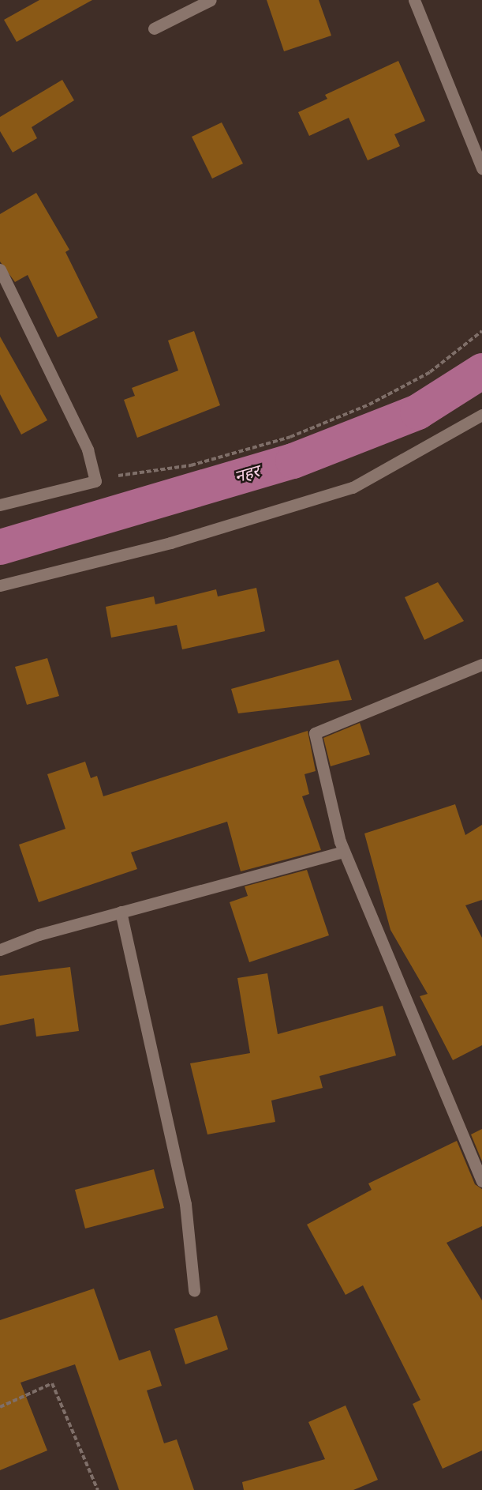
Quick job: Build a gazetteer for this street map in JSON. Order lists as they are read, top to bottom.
{
  "water": ["नहर"]
}
